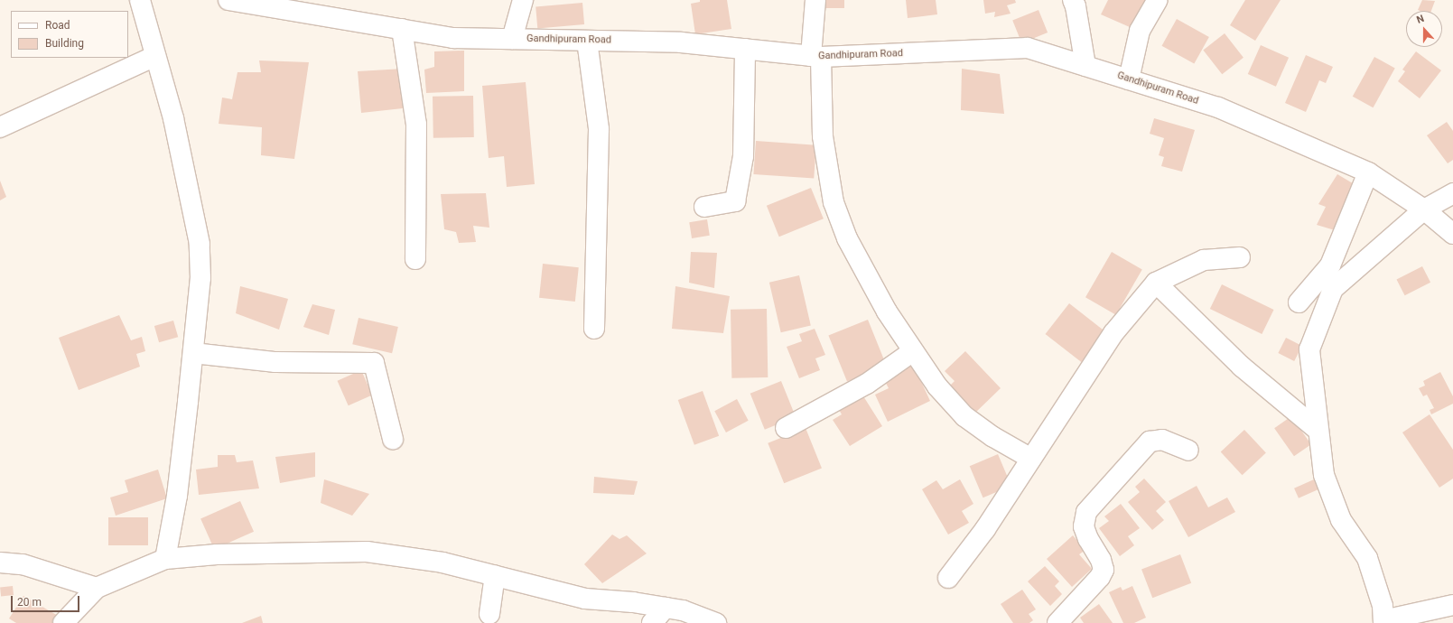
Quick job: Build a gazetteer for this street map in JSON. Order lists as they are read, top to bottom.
{
  "streets": {
    "street": ["Gandhipuram Road"]
  },
  "legend": ["Road", "Building"],
  "scale_bar": "20 m",
  "north": "top"
}
